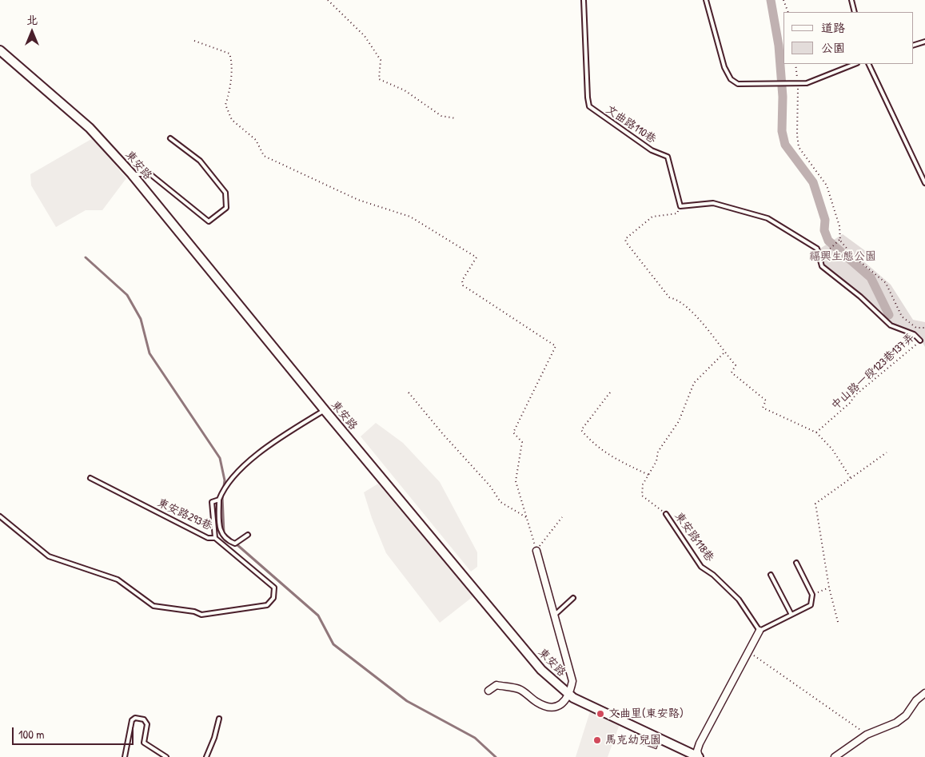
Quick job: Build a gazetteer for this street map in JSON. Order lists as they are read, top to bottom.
{
  "streets": {
    "street": ["東安路"],
    "lane": ["文曲路110巷", "東安路293巷", "東安路118巷"],
    "path": ["中山路一段123巷137弄"]
  },
  "crossings": [
    ["東安路", "東安路293巷"],
    ["東安路", "東安路118巷"]
  ],
  "parks": ["福興生態公園"],
  "places": ["文曲里(東安路)", "馬克幼兒園"],
  "legend": ["道路", "公園"],
  "scale_bar": "100 m",
  "north": "top"
}
